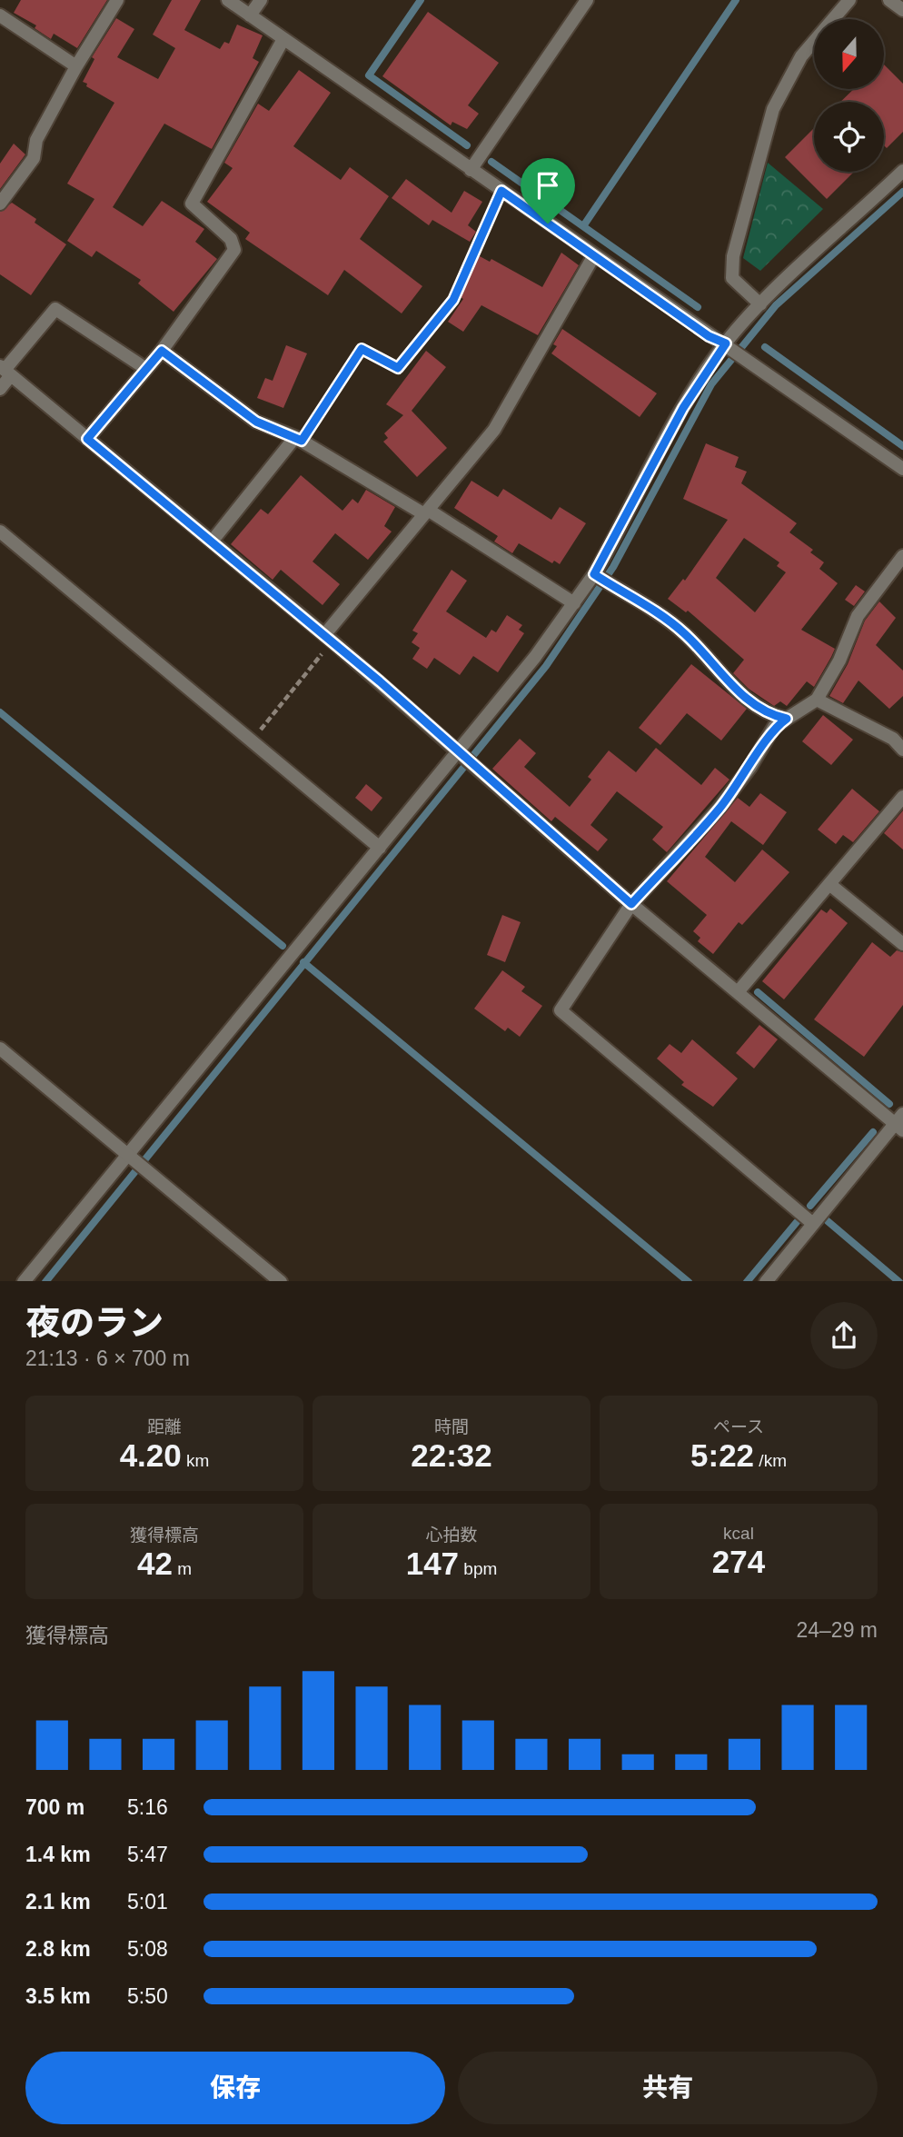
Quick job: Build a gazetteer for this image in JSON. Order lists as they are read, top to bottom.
{
  "north": "bottom",
  "page": {
    "heading": ["夜のラン", "21:13 · 6 × 700 m"],
    "stats": [
      ["距離", "4.20 km"],
      ["時間", "22:32"],
      ["ペース", "5:22 /km"],
      ["獲得標高", "42 m"],
      ["心拍数", "147 bpm"],
      ["kcal", "274"]
    ],
    "chart": ["獲得標高", "24–29 m"],
    "list": [
      {
        "name": "700 m",
        "note": "5:16"
      },
      {
        "name": "1.4 km",
        "note": "5:47"
      },
      {
        "name": "2.1 km",
        "note": "5:01"
      },
      {
        "name": "2.8 km",
        "note": "5:08"
      },
      {
        "name": "3.5 km",
        "note": "5:50"
      }
    ],
    "buttons": ["保存", "共有"]
  }
}
